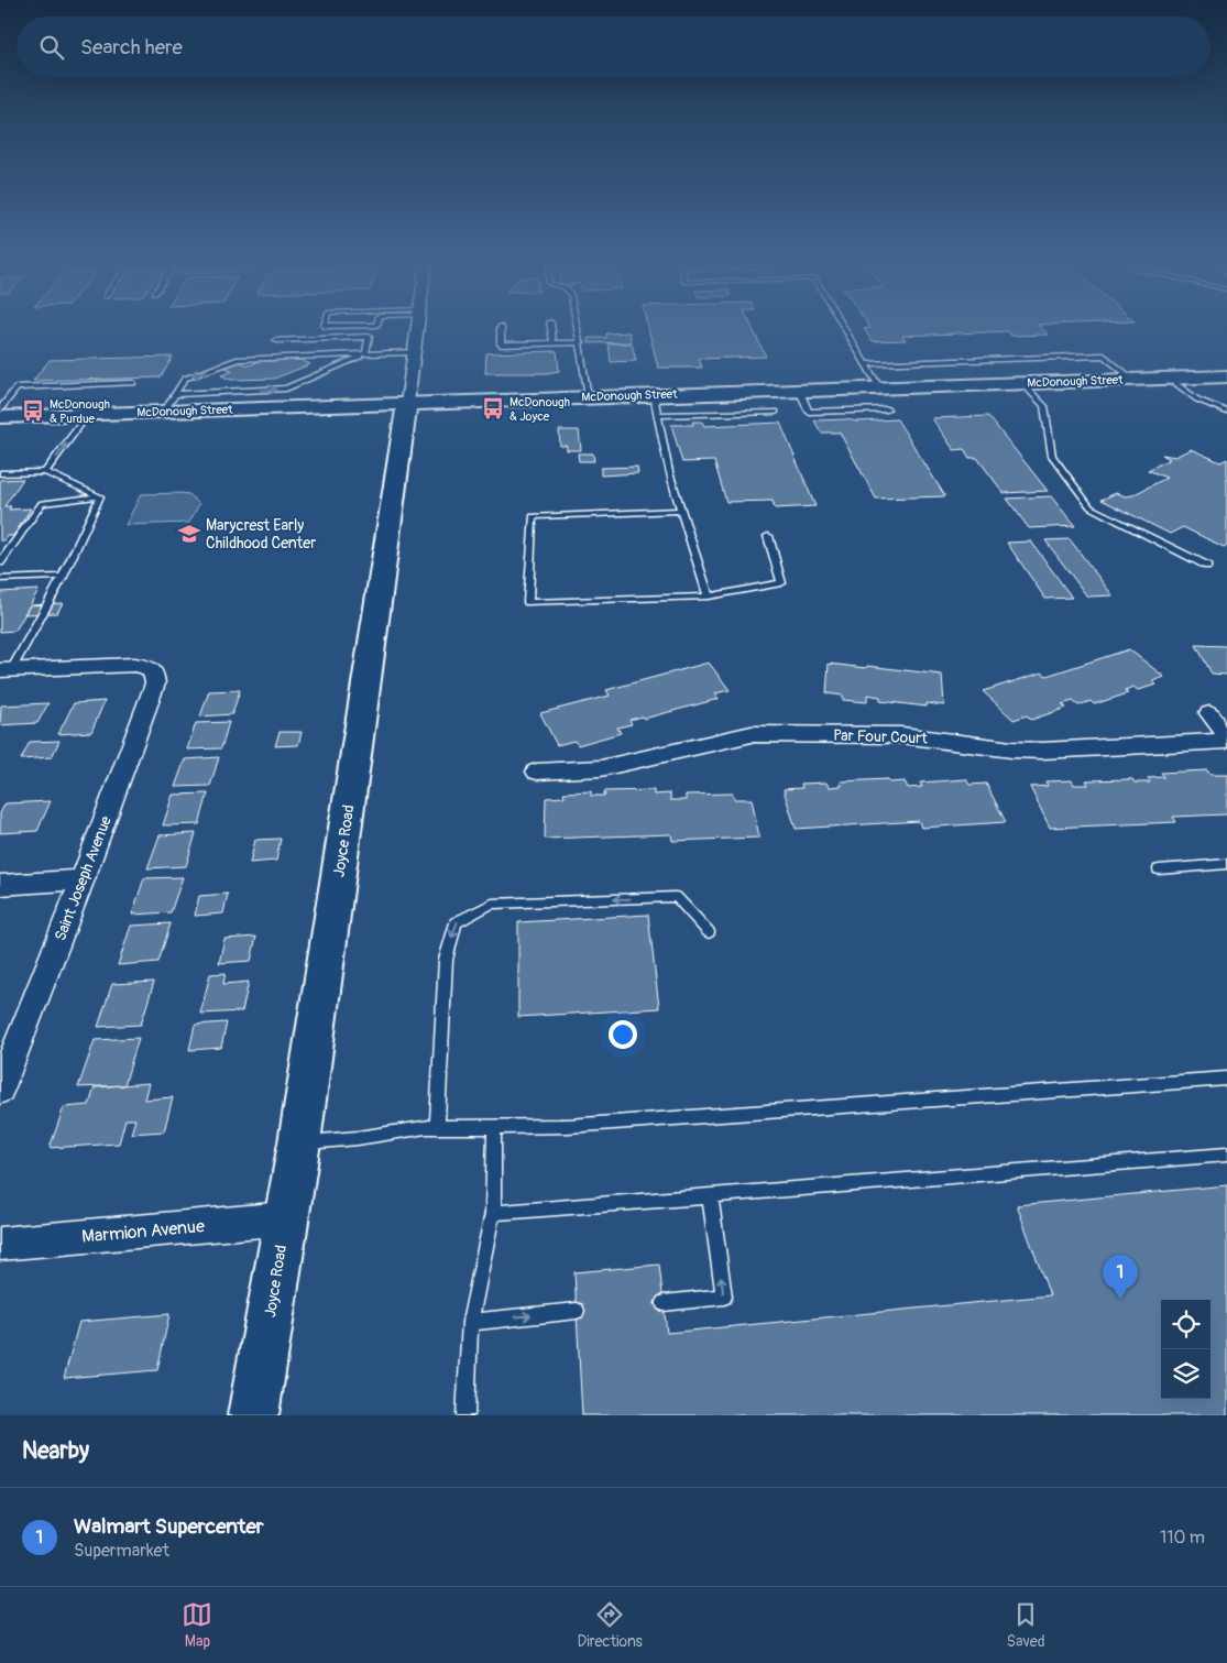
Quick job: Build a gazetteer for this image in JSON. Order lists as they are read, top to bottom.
{
  "streets": {
    "street": [
      "McDonough Street",
      "Par Four Court",
      "Joyce Road",
      "Saint Joseph Avenue",
      "Marmion Avenue"
    ]
  },
  "crossings": [
    ["McDonough Street", "Joyce Road"],
    ["Joyce Road", "Marmion Avenue"]
  ],
  "places": {
    "bus stop": ["McDonough & Joyce", "McDonough & Purdue"],
    "school or university": ["Marycrest Early Childhood Center"]
  },
  "page": {
    "search": "Search here",
    "pins": "1",
    "heading": "Nearby",
    "list": [
      {
        "mark": "1",
        "name": "Walmart Supercenter",
        "note": "Supermarket",
        "value": "110 m"
      }
    ],
    "nav": ["Map", "Directions", "Saved"]
  }
}
